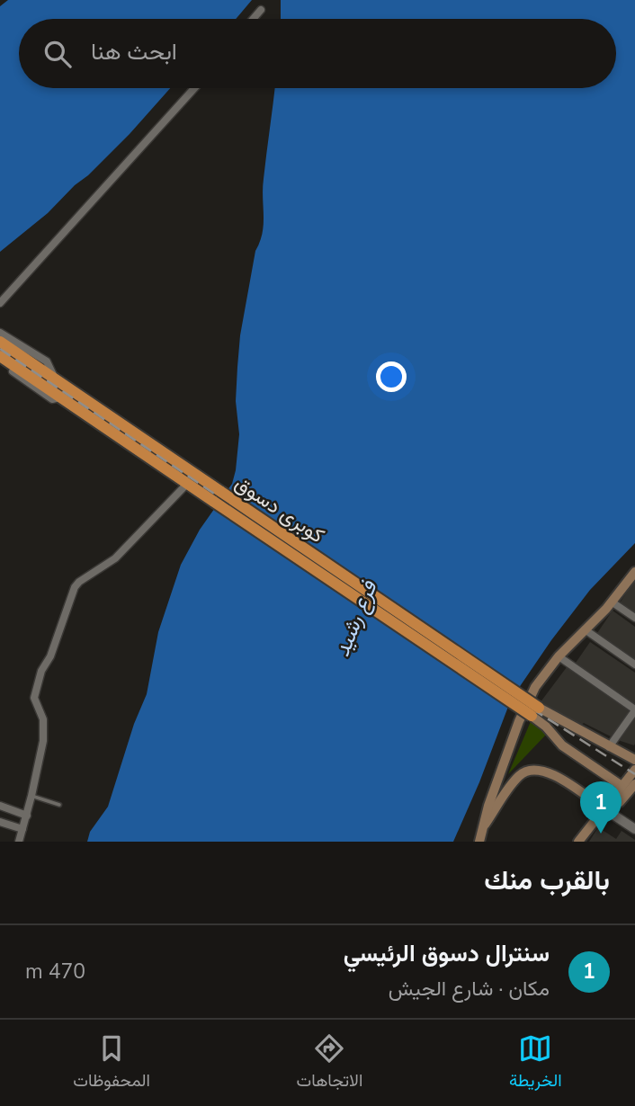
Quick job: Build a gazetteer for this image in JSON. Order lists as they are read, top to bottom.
{
  "streets": {
    "highway": ["كوبرى دسوق"]
  },
  "water": ["فرع رشيد"],
  "page": {
    "search": "ابحث هنا",
    "pins": "1",
    "heading": "بالقرب منك",
    "list": [
      {
        "mark": "1",
        "name": "سنترال دسوق الرئيسي",
        "note": "مكان · شارع الجيش",
        "value": "470 m"
      }
    ],
    "nav": ["الخريطة", "الاتجاهات", "المحفوظات"]
  }
}
